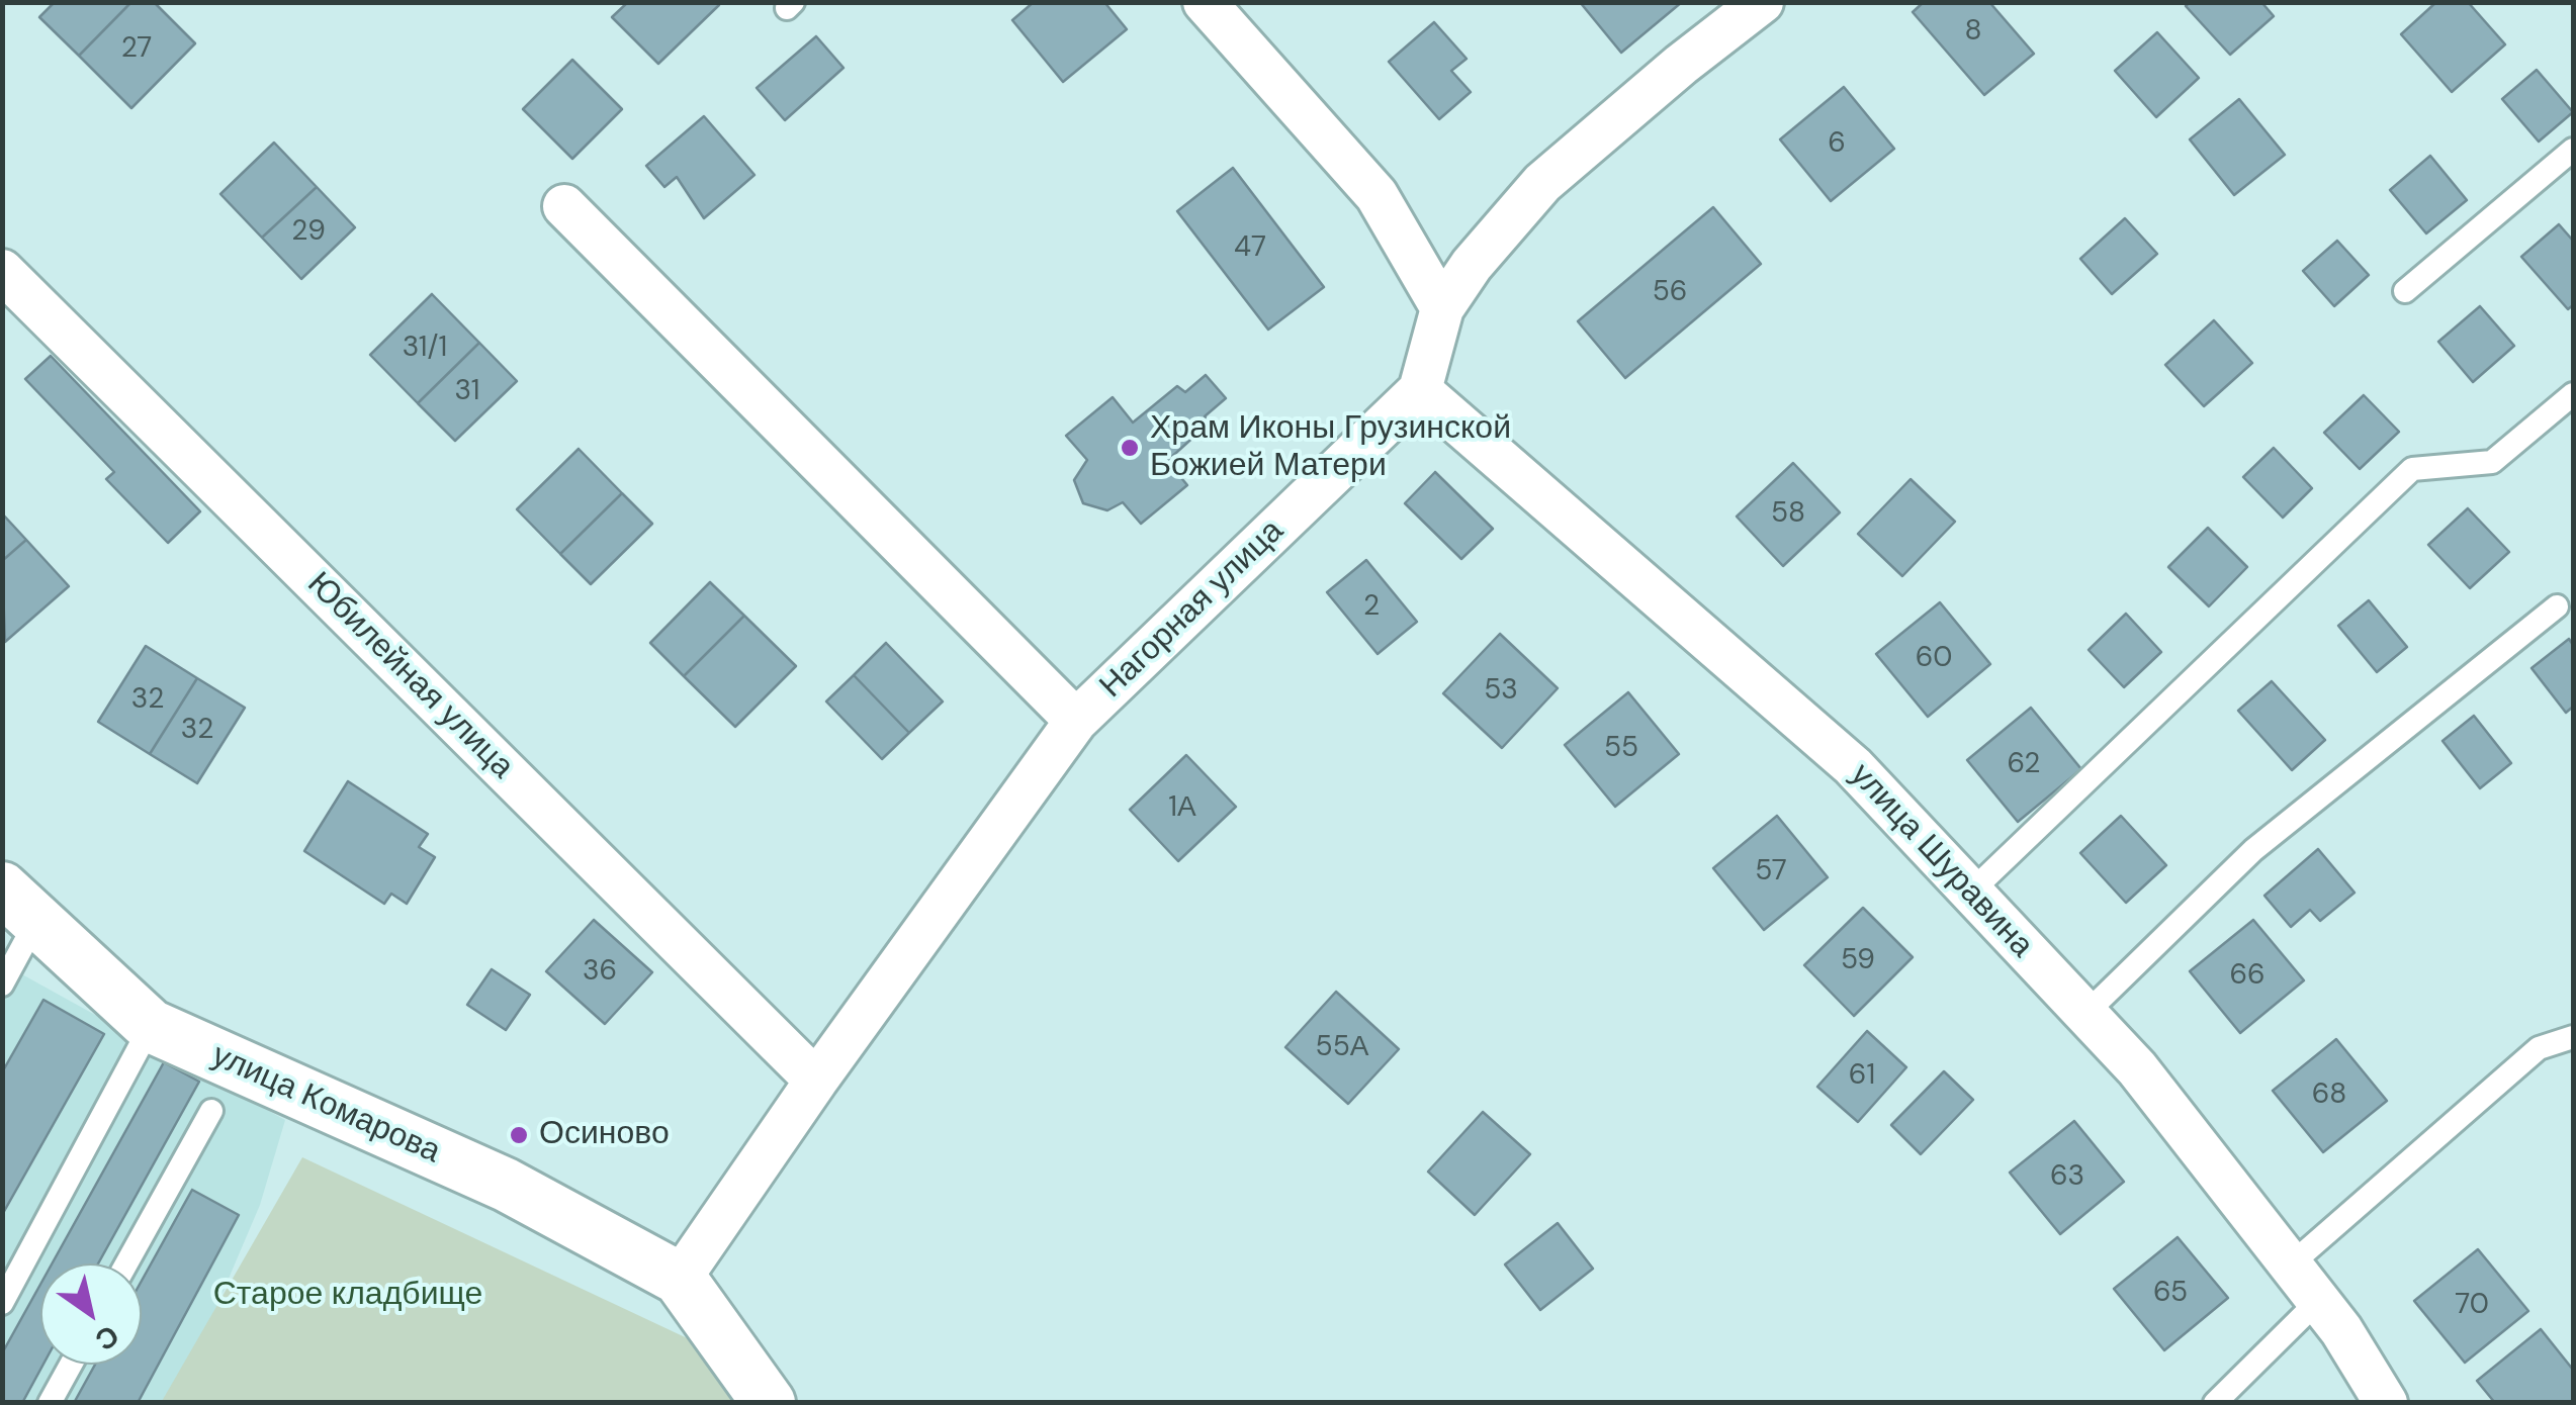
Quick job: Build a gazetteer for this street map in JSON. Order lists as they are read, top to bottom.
{
  "streets": {
    "street": [
      "Нагорная улица",
      "Юбилейная улица",
      "улица Шуравина",
      "улица Комарова"
    ]
  },
  "crossings": [
    ["Нагорная улица", "Юбилейная улица"],
    ["Нагорная улица", "улица Шуравина"],
    ["Нагорная улица", "улица Комарова"]
  ],
  "parks": ["Старое кладбище"],
  "places": ["Храм Иконы Грузинской Божией Матери", "Осиново"],
  "house_numbers": [
    "8",
    "27",
    "6",
    "29",
    "47",
    "56",
    "31/1",
    "31",
    "58",
    "2",
    "60",
    "53",
    "32",
    "32",
    "55",
    "62",
    "1А",
    "57",
    "59",
    "36",
    "66",
    "55А",
    "61",
    "68",
    "63",
    "65",
    "70"
  ],
  "north": "bottom right"
}
